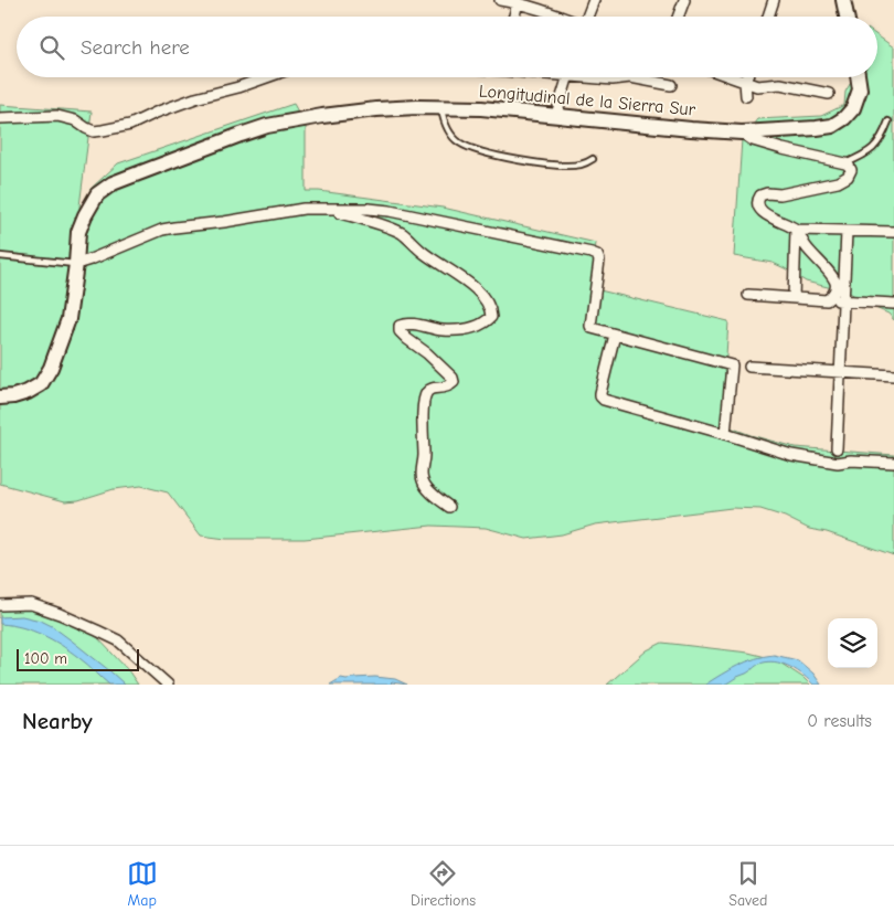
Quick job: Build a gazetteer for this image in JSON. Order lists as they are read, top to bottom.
{
  "streets": {
    "main road": ["Longitudinal de la Sierra Sur"]
  },
  "scale_bar": "100 m",
  "page": {
    "search": "Search here",
    "scale": "100 m",
    "heading": ["Nearby", "0 results"],
    "nav": ["Map", "Directions", "Saved"]
  }
}
